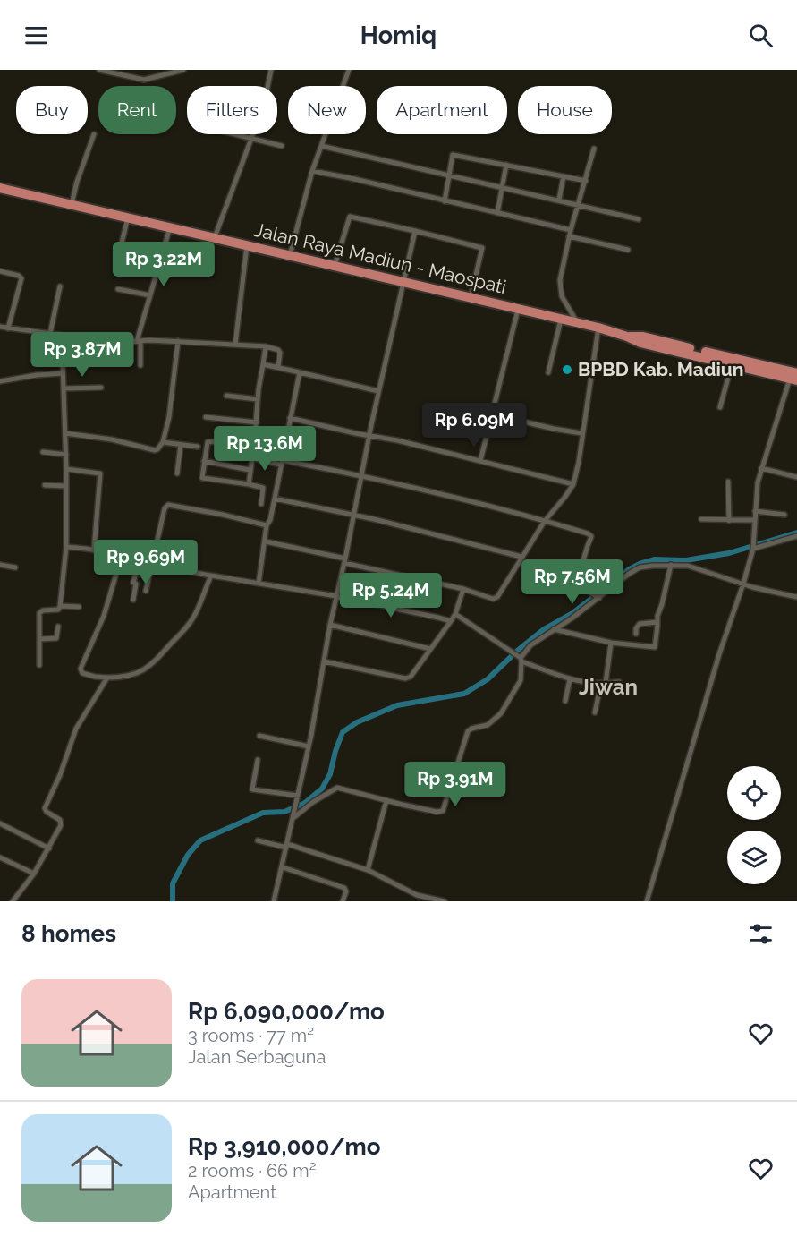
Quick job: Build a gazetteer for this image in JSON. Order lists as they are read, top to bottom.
{
  "streets": {
    "highway": ["Jalan Raya Madiun - Maospati"]
  },
  "districts": ["Jiwan"],
  "places": ["BPBD Kab. Madiun"],
  "page": {
    "header": "Homiq",
    "chip": [
      "Buy",
      "Rent",
      "Filters",
      "New",
      "Apartment",
      "House"
    ],
    "price": [
      "Rp 3.22M",
      "Rp 3.87M",
      "Rp 6.09M",
      "Rp 13.6M",
      "Rp 9.69M",
      "Rp 7.56M",
      "Rp 5.24M",
      "Rp 3.91M"
    ],
    "heading": "8 homes",
    "list": [
      {
        "name": "Rp 6,090,000/mo",
        "note": "3 rooms · 77 m² · Jalan Serbaguna"
      },
      {
        "name": "Rp 3,910,000/mo",
        "note": "2 rooms · 66 m² · Apartment"
      }
    ]
  }
}
